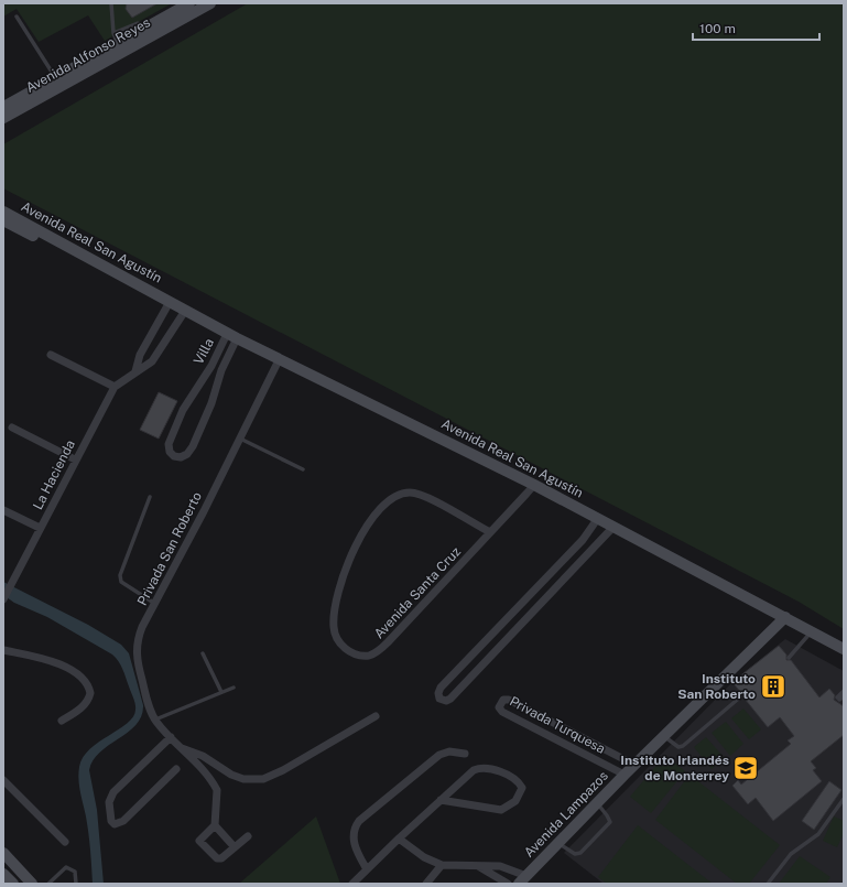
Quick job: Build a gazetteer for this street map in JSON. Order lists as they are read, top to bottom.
{
  "streets": {
    "main road": ["Avenida Alfonso Reyes", "Avenida Real San Agustín", "Avenida Lampazos"],
    "street": [
      "Villa",
      "La Hacienda",
      "Privada San Roberto",
      "Avenida Santa Cruz",
      "Privada Turquesa"
    ]
  },
  "crossings": [
    ["Avenida Real San Agustín", "Villa"],
    ["Avenida Real San Agustín", "La Hacienda"],
    ["Avenida Real San Agustín", "Privada San Roberto"],
    ["Avenida Real San Agustín", "Avenida Santa Cruz"],
    ["Avenida Real San Agustín", "Avenida Lampazos"],
    ["Privada Turquesa", "Avenida Lampazos"]
  ],
  "places": {
    "building": ["Instituto San Roberto"],
    "school or university": ["Instituto Irlandés de Monterrey"]
  },
  "scale_bar": "100 m"
}
